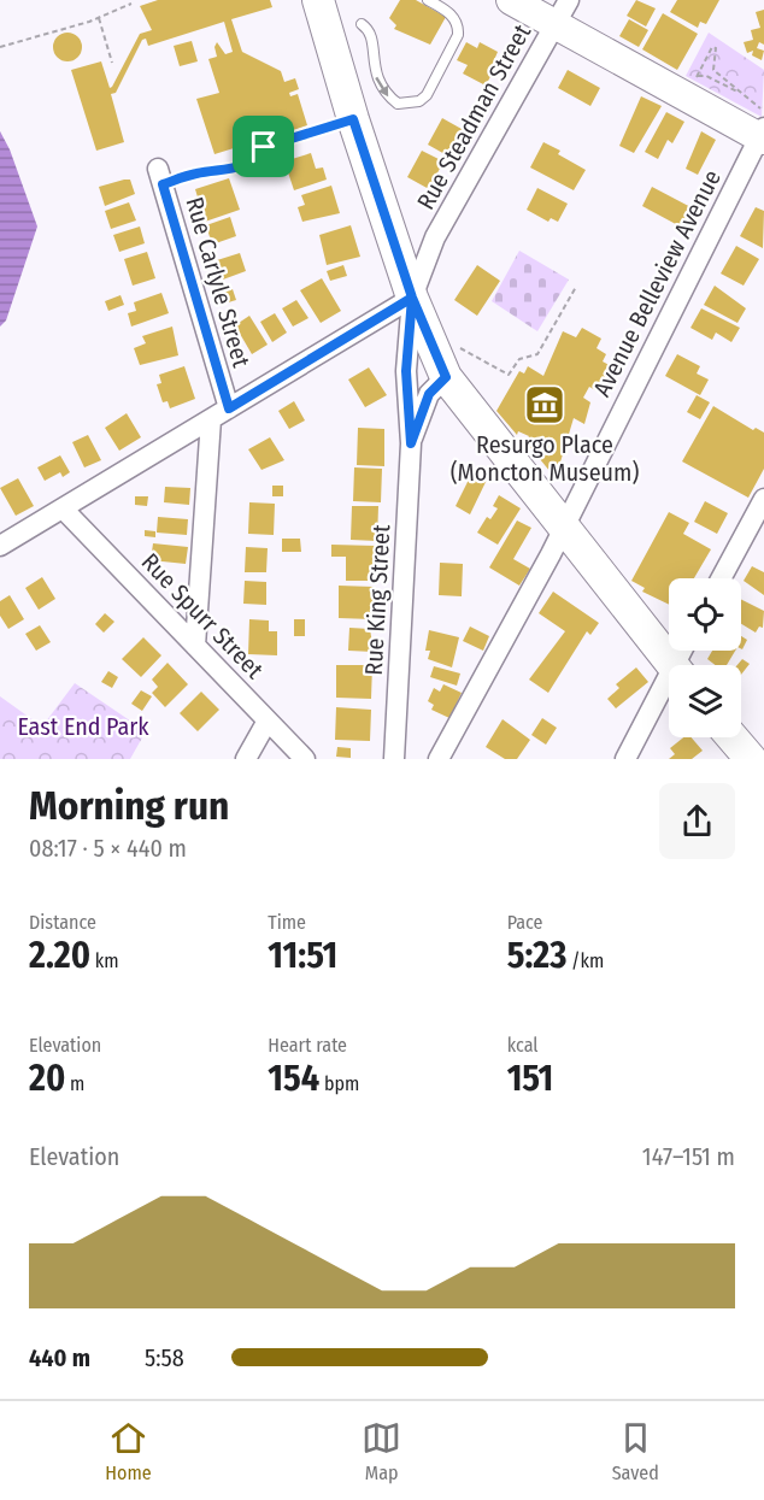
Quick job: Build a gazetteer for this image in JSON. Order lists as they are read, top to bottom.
{
  "streets": {
    "street": [
      "Rue Steadman Street",
      "Rue Carlyle Street",
      "Avenue Belleview Avenue",
      "Rue King Street",
      "Rue Spurr Street"
    ]
  },
  "crossings": [
    ["Rue Steadman Street", "Rue King Street"]
  ],
  "parks": ["East End Park"],
  "places": {
    "museum": ["Resurgo Place (Moncton Museum)"]
  },
  "page": {
    "heading": ["Morning run", "08:17 · 5 × 440 m"],
    "stats": [
      ["Distance", "2.20 km"],
      ["Time", "11:51"],
      ["Pace", "5:23 /km"],
      ["Elevation", "20 m"],
      ["Heart rate", "154 bpm"],
      ["kcal", "151"]
    ],
    "chart": ["Elevation", "147–151 m"],
    "list": [
      {
        "name": "440 m",
        "note": "5:58"
      }
    ],
    "tabs": ["Home", "Map", "Saved"]
  }
}
